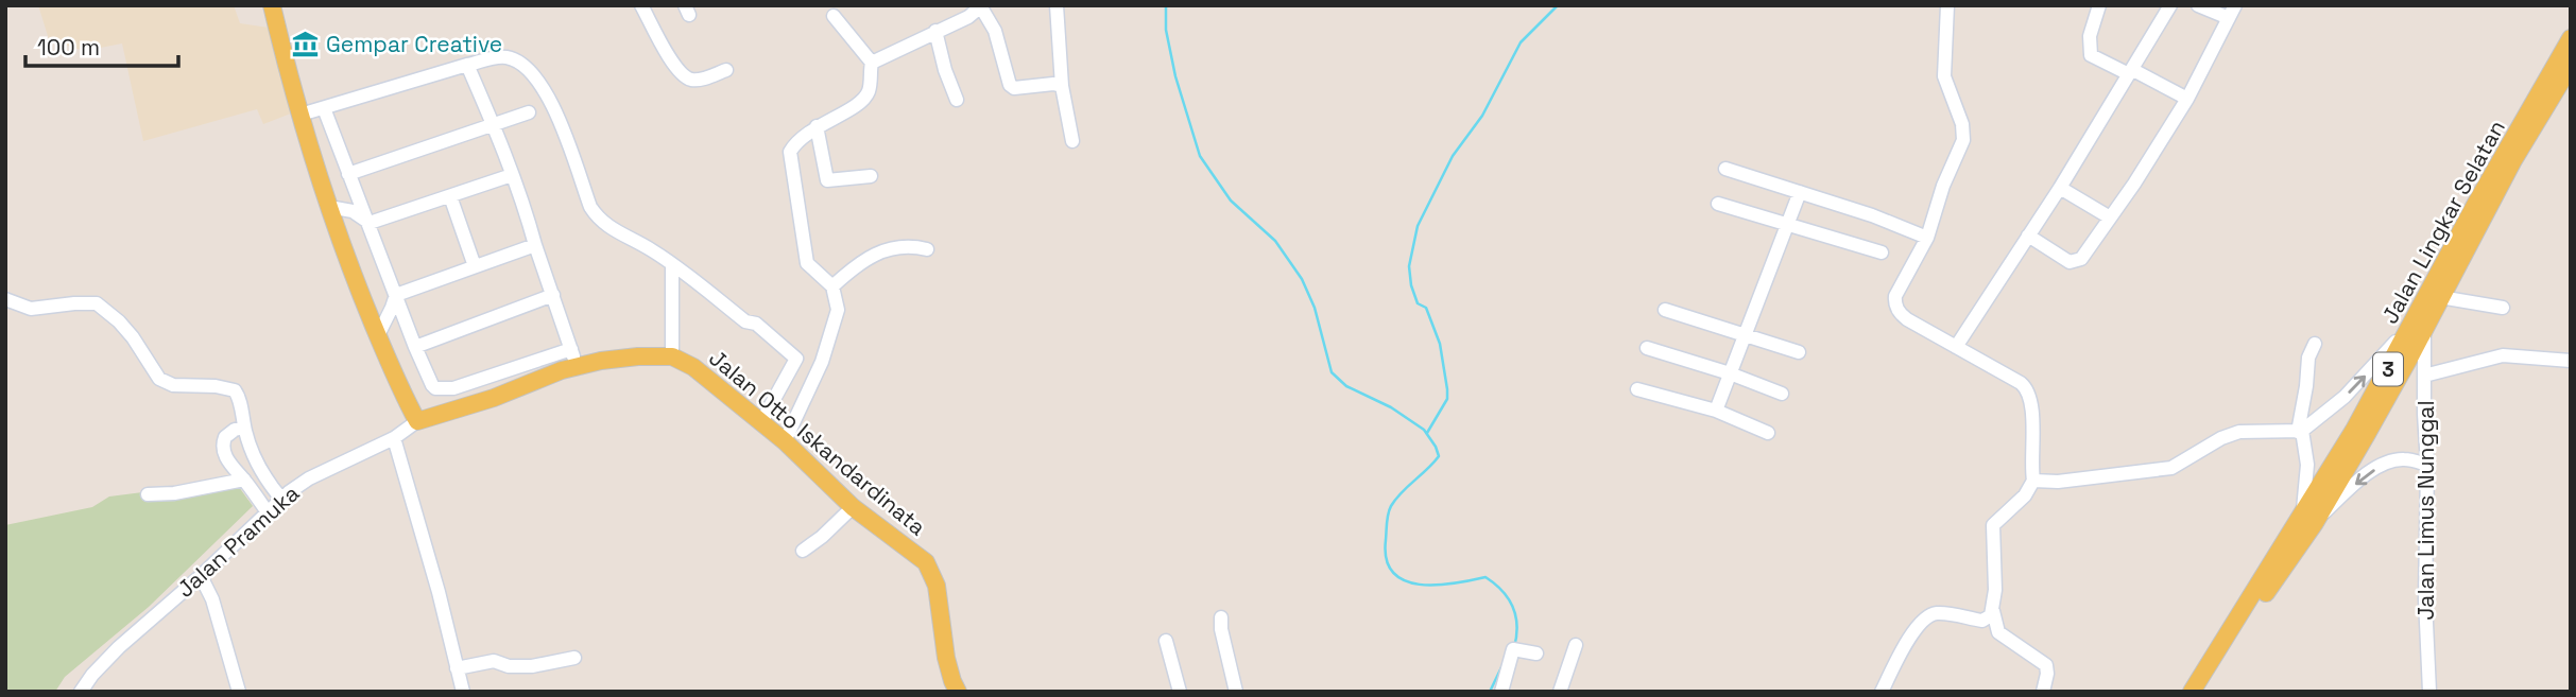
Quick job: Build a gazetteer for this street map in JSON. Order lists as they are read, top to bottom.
{
  "streets": {
    "main road": ["Jalan Lingkar Selatan", "3", "Jalan Otto Iskandardinata"],
    "street": ["Jalan Limus Nunggal", "Jalan Pramuka"]
  },
  "crossings": [
    ["Jalan Lingkar Selatan", "Jalan Limus Nunggal"],
    ["Jalan Otto Iskandardinata", "Jalan Pramuka"]
  ],
  "places": {
    "museum": ["Gempar Creative"]
  },
  "scale_bar": "100 m"
}
